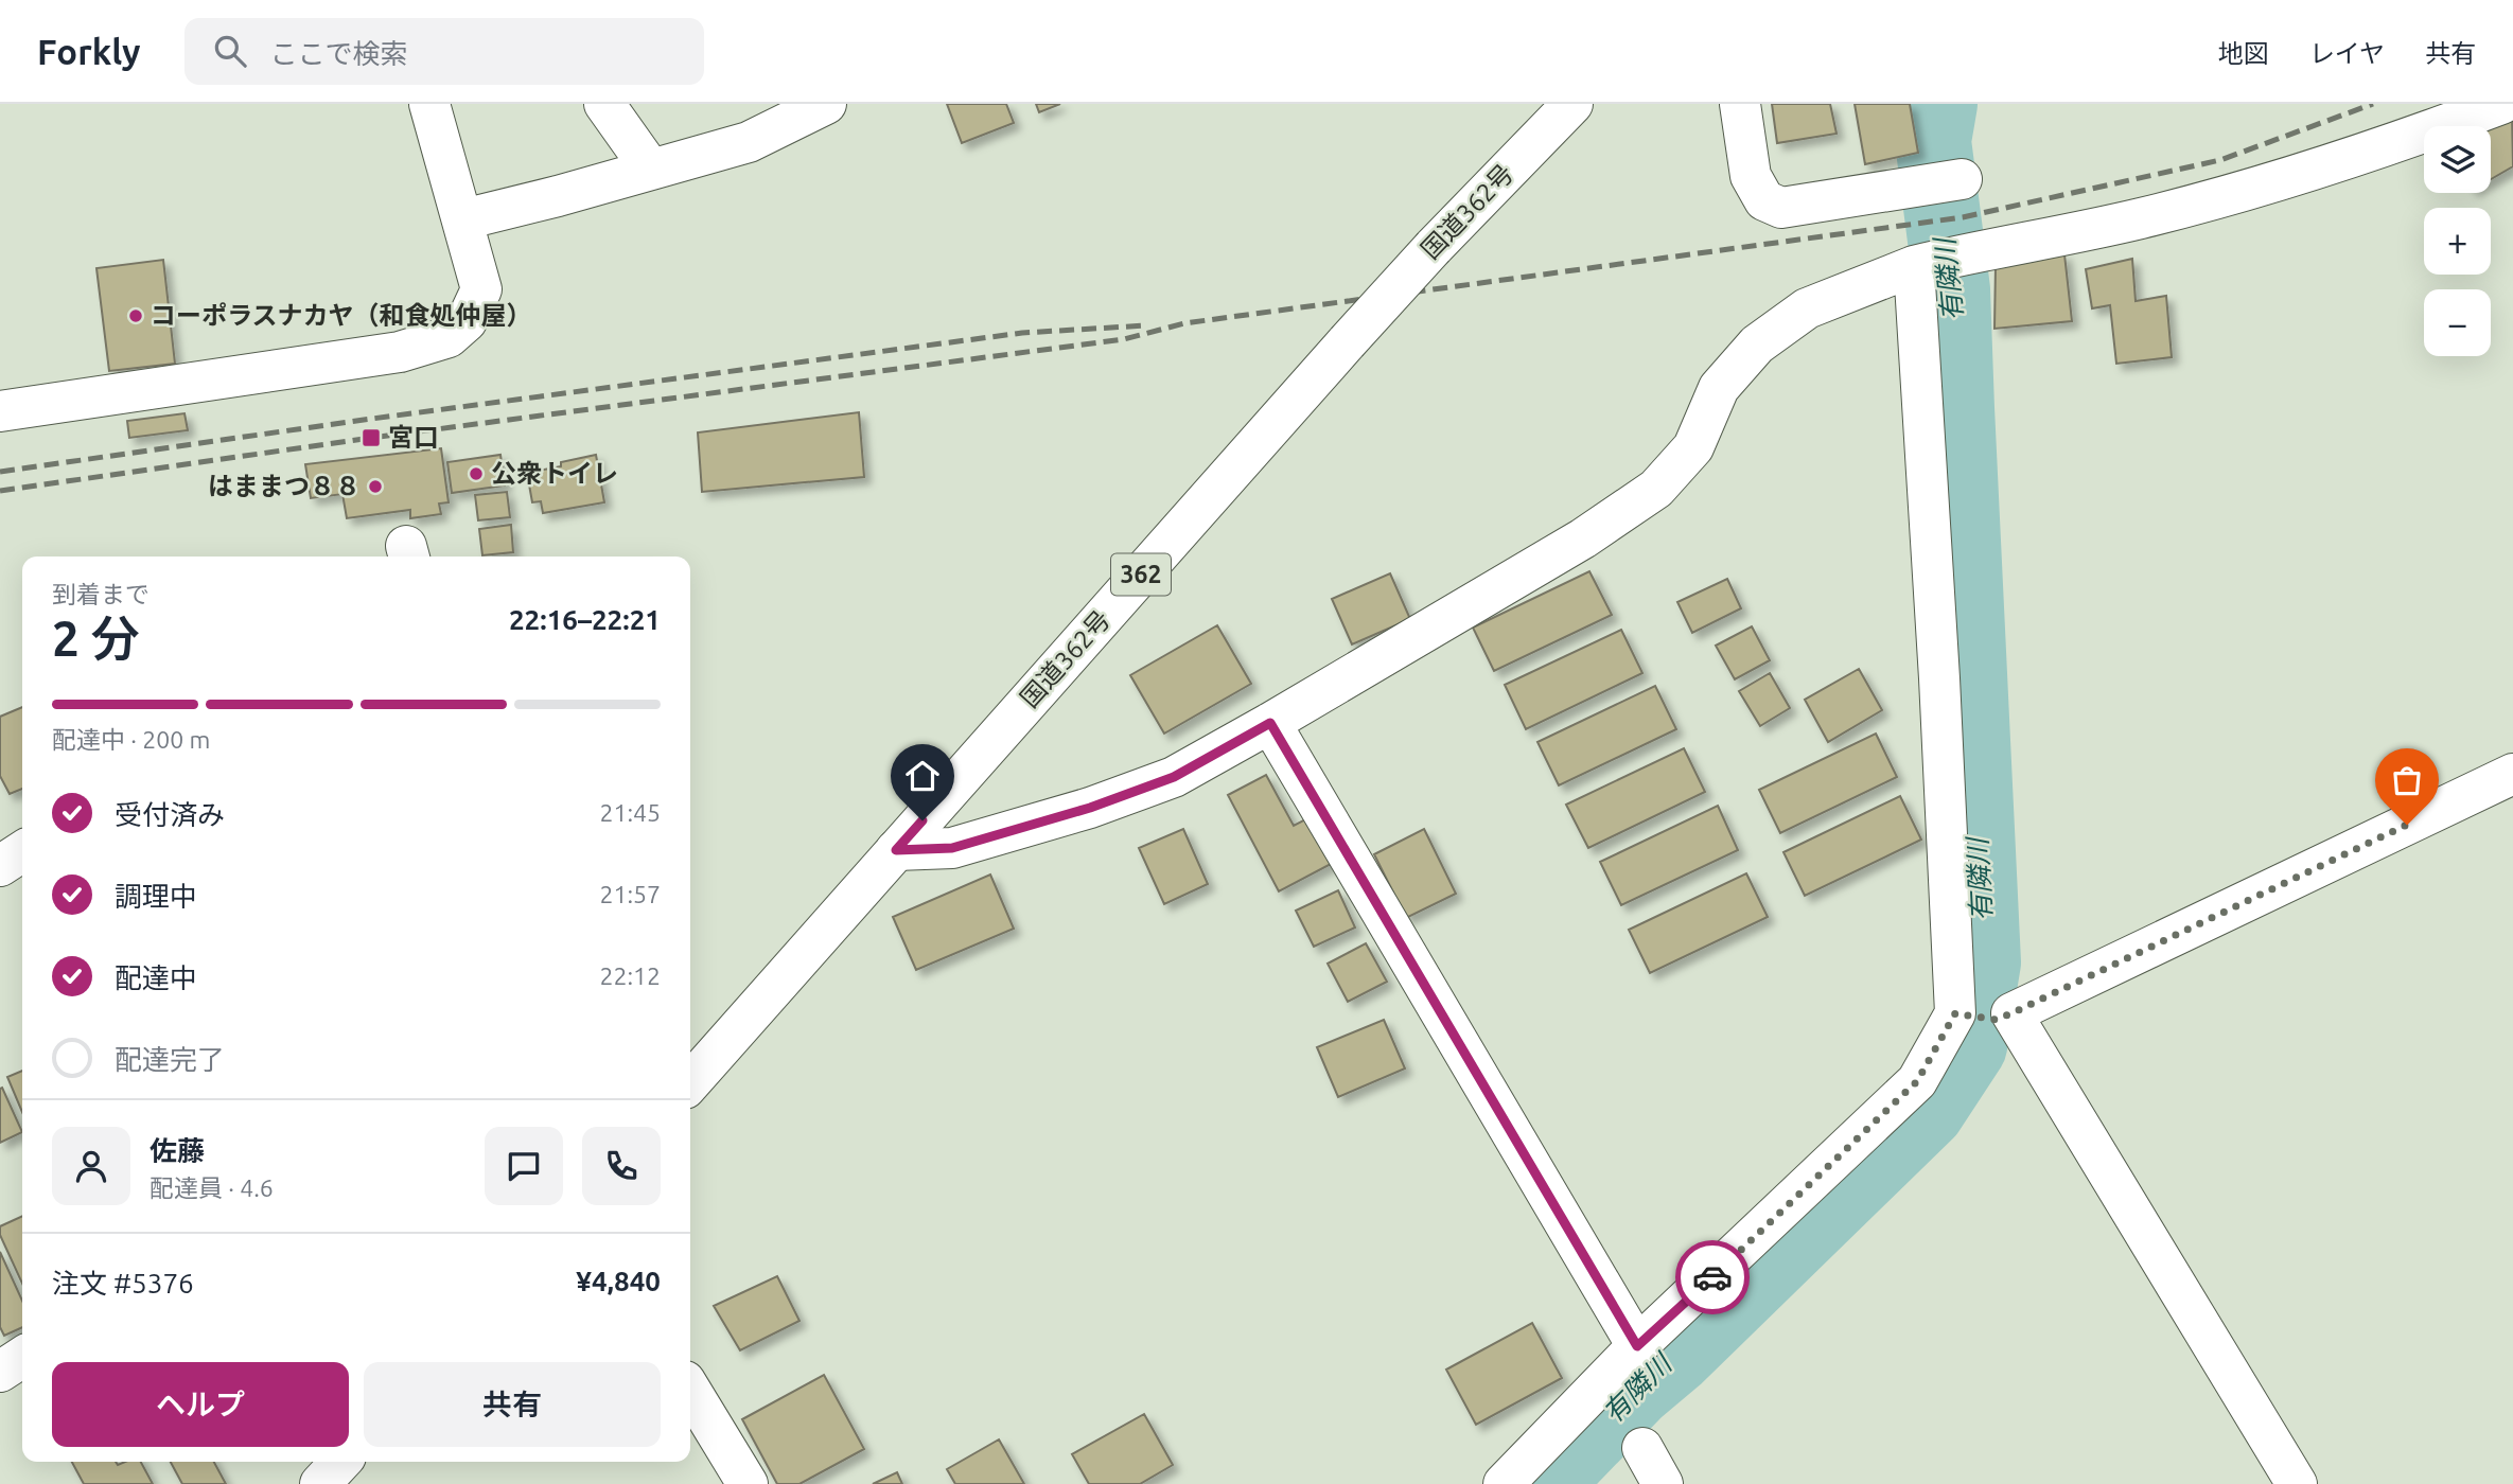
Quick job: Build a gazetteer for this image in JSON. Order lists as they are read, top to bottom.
{
  "streets": {
    "main road": ["国道362号", "362"]
  },
  "water": ["有隣川"],
  "places": {
    "other": ["コーポラスナカヤ（和食処仲屋）", "公衆トイレ", "はままつ８８"],
    "transit": ["宮口"]
  },
  "page": {
    "header": "Forkly",
    "search": "ここで検索",
    "nav": ["地図", "レイヤ", "共有"],
    "map_buttons": ["+", "−"],
    "heading": ["2 分", "到着まで", "22:16–22:21"],
    "panel": [
      "佐藤",
      "配達員 · 4.6",
      "注文 #5376",
      "¥4,840"
    ],
    "bar": "配達中 · 200 m",
    "list": [
      ["受付済み", "21:45"],
      ["調理中", "21:57"],
      ["配達中", "22:12"],
      "配達完了"
    ],
    "buttons": ["ヘルプ", "共有"]
  }
}
